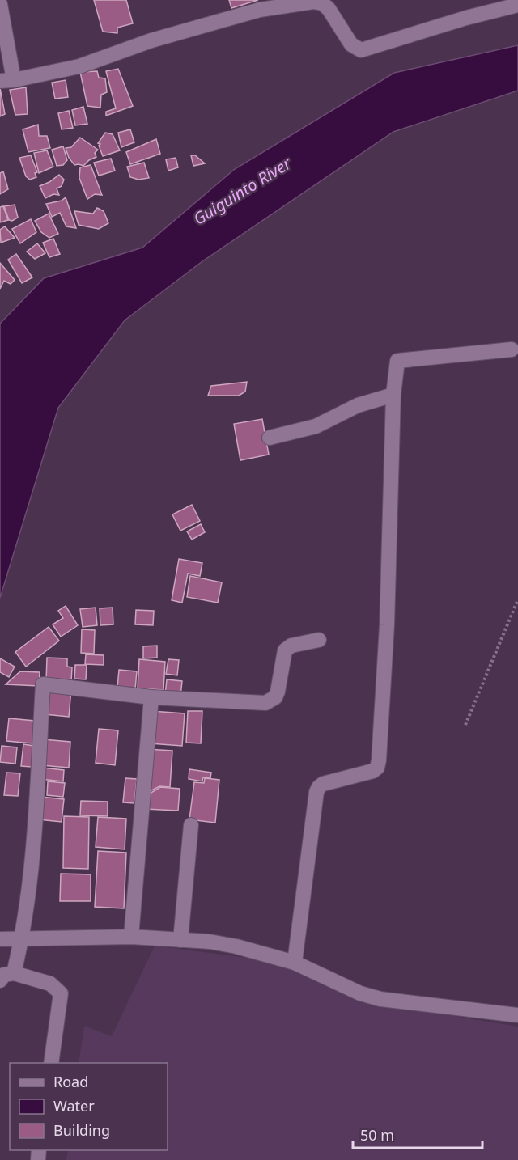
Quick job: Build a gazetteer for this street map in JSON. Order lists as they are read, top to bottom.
{
  "water": ["Guiguinto River"],
  "legend": ["Road", "Water", "Building"],
  "scale_bar": "50 m"
}
